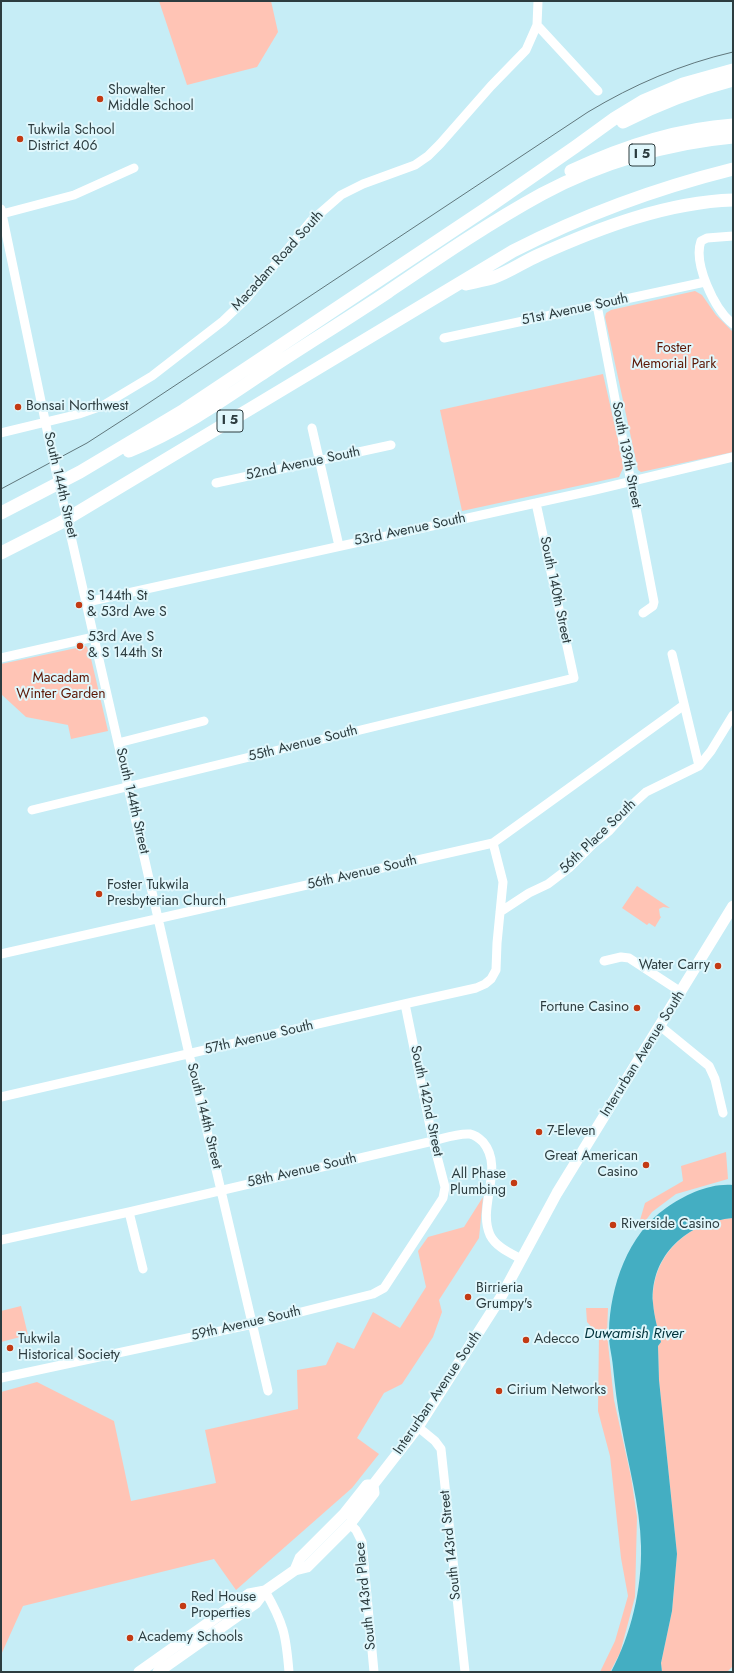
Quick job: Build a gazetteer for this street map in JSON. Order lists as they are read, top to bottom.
{
  "streets": {
    "highway": ["I 5"],
    "main road": ["Interurban Avenue South"],
    "street": [
      "Macadam Road South",
      "51st Avenue South",
      "South 139th Street",
      "52nd Avenue South",
      "South 144th Street",
      "53rd Avenue South",
      "South 140th Street",
      "55th Avenue South",
      "56th Place South",
      "56th Avenue South",
      "57th Avenue South",
      "South 142nd Street",
      "58th Avenue South",
      "59th Avenue South",
      "South 143rd Street",
      "South 143rd Place"
    ]
  },
  "crossings": [
    ["Macadam Road South", "South 144th Street"],
    ["51st Avenue South", "South 139th Street"],
    ["South 139th Street", "53rd Avenue South"],
    ["South 144th Street", "53rd Avenue South"],
    ["South 144th Street", "55th Avenue South"],
    ["South 144th Street", "56th Avenue South"],
    ["South 144th Street", "57th Avenue South"],
    ["South 144th Street", "58th Avenue South"],
    ["South 144th Street", "59th Avenue South"],
    ["53rd Avenue South", "South 140th Street"],
    ["South 140th Street", "55th Avenue South"],
    ["56th Place South", "57th Avenue South"],
    ["57th Avenue South", "South 142nd Street"],
    ["Interurban Avenue South", "58th Avenue South"],
    ["Interurban Avenue South", "South 143rd Street"],
    ["Interurban Avenue South", "South 143rd Place"],
    ["South 142nd Street", "58th Avenue South"],
    ["South 142nd Street", "59th Avenue South"]
  ],
  "water": ["Duwamish River"],
  "parks": ["Foster Memorial Park", "Macadam Winter Garden"],
  "places": [
    "Showalter Middle School",
    "Tukwila School District 406",
    "Bonsai Northwest",
    "S 144th St & 53rd Ave S",
    "53rd Ave S & S 144th St",
    "Foster Tukwila Presbyterian Church",
    "Water Carry",
    "Fortune Casino",
    "7-Eleven",
    "Great American Casino",
    "All Phase Plumbing",
    "Riverside Casino",
    "Birrieria Grumpy's",
    "Adecco",
    "Tukwila Historical Society",
    "Cirium Networks",
    "Red House Properties",
    "Academy Schools"
  ]
}
